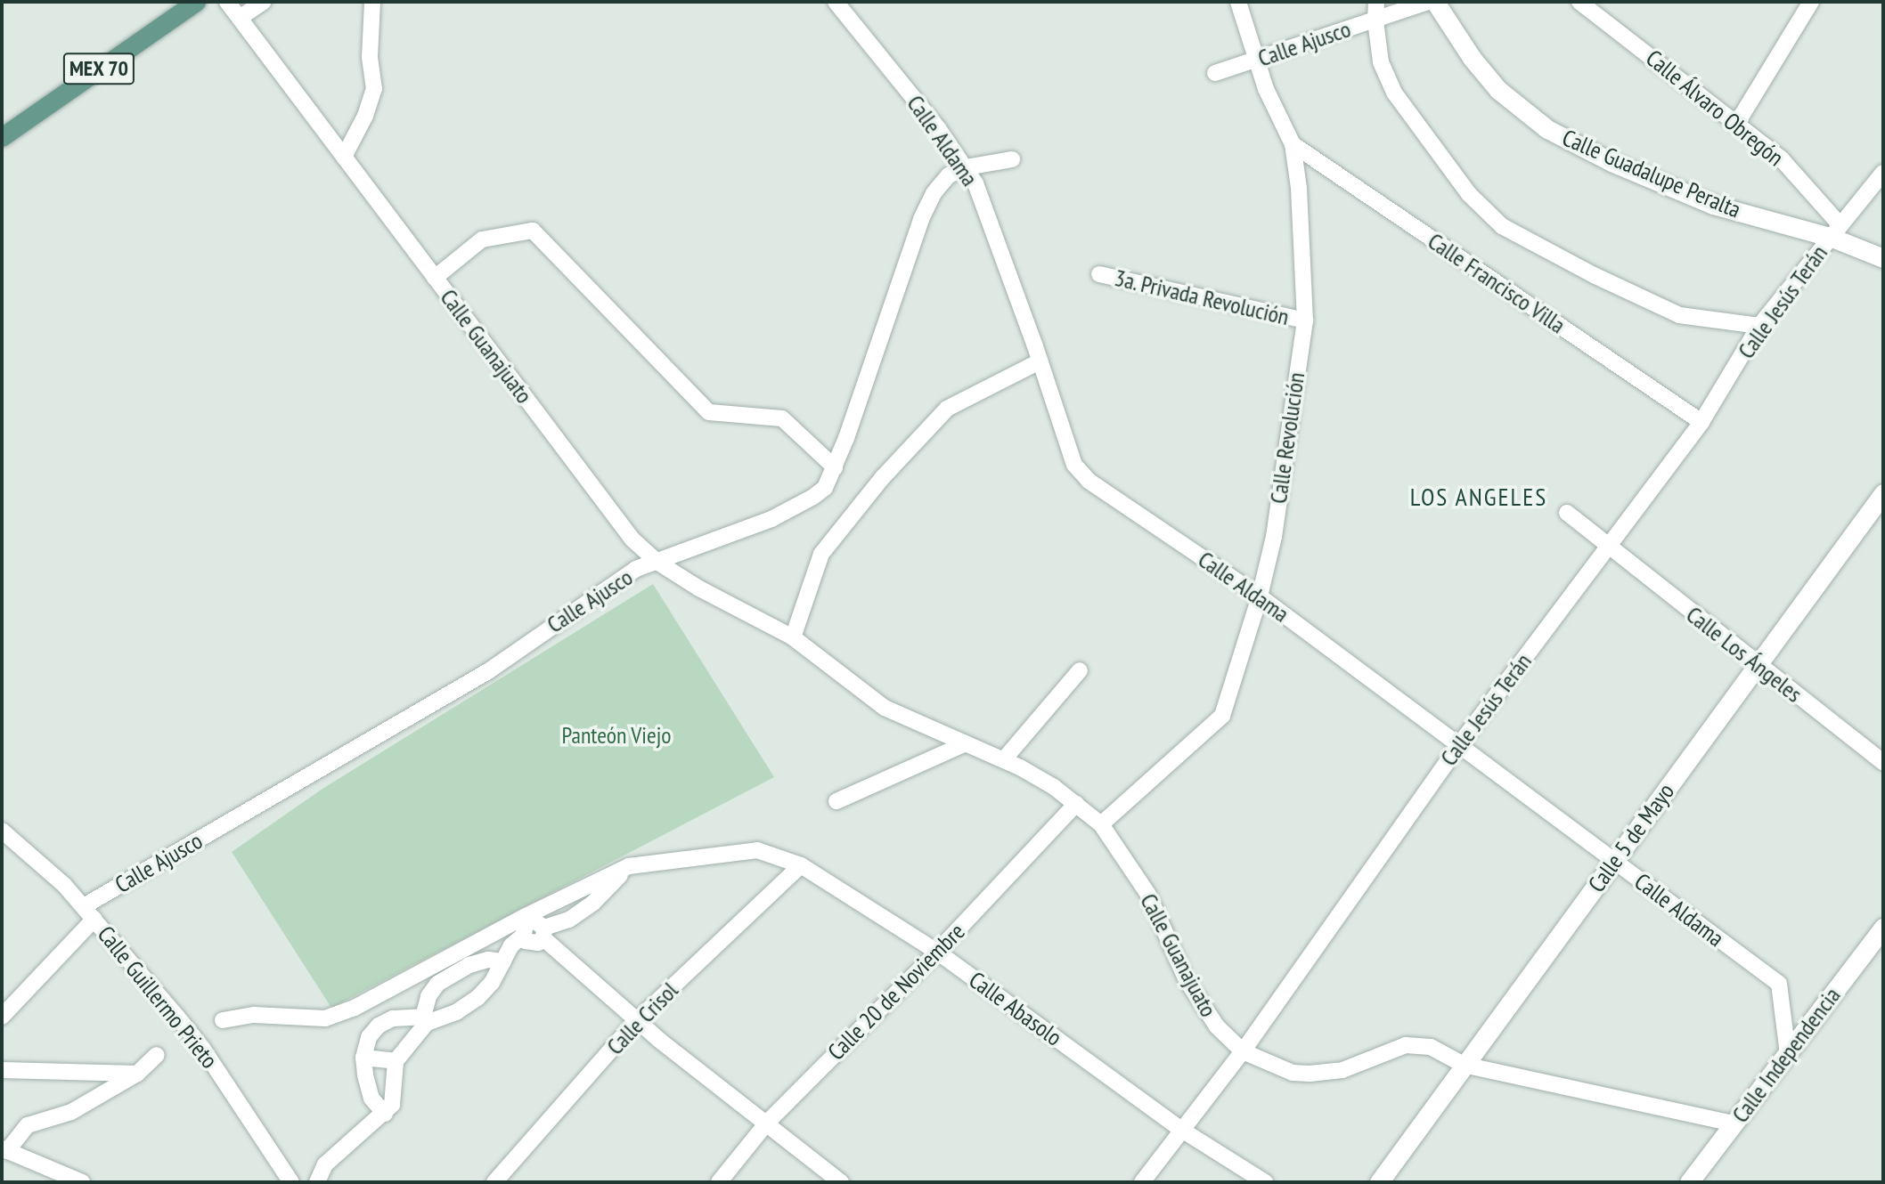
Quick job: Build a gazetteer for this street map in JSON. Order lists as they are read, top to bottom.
{
  "streets": {
    "main road": [
      "MEX 70",
      "Calle Guadalupe Peralta",
      "Calle 5 de Mayo",
      "Calle Independencia"
    ],
    "street": [
      "Calle Ajusco",
      "Calle Álvaro Obregón",
      "Calle Aldama",
      "Calle Francisco Villa",
      "3a. Privada Revolución",
      "Calle Jesús Terán",
      "Calle Guanajuato",
      "Calle Revolución",
      "Calle Los Ángeles",
      "Calle 20 de Noviembre",
      "Calle Guillermo Prieto",
      "Calle Abasolo",
      "Calle Crisol"
    ]
  },
  "crossings": [
    ["Calle Ajusco", "Calle Aldama"],
    ["Calle Ajusco", "Calle Guanajuato"],
    ["Calle Ajusco", "Calle Revolución"],
    ["Calle Ajusco", "Calle Guillermo Prieto"],
    ["Calle Álvaro Obregón", "Calle Guadalupe Peralta"],
    ["Calle Álvaro Obregón", "Calle Jesús Terán"],
    ["Calle Aldama", "Calle Jesús Terán"],
    ["Calle Aldama", "Calle Revolución"],
    ["Calle Aldama", "Calle 5 de Mayo"],
    ["Calle Aldama", "Calle Independencia"],
    ["Calle Guadalupe Peralta", "Calle Jesús Terán"],
    ["Calle Francisco Villa", "Calle Jesús Terán"],
    ["Calle Francisco Villa", "Calle Revolución"],
    ["3a. Privada Revolución", "Calle Revolución"],
    ["Calle Jesús Terán", "Calle Guanajuato"],
    ["Calle Jesús Terán", "Calle Los Ángeles"],
    ["Calle Jesús Terán", "Calle Abasolo"],
    ["Calle Guanajuato", "Calle Revolución"],
    ["Calle Guanajuato", "Calle 5 de Mayo"],
    ["Calle Guanajuato", "Calle 20 de Noviembre"],
    ["Calle Guanajuato", "Calle Independencia"],
    ["Calle Los Ángeles", "Calle 5 de Mayo"],
    ["Calle 20 de Noviembre", "Calle Abasolo"],
    ["Calle Abasolo", "Calle Crisol"]
  ],
  "districts": ["LOS ANGELES"],
  "parks": ["Panteón Viejo"]
}
